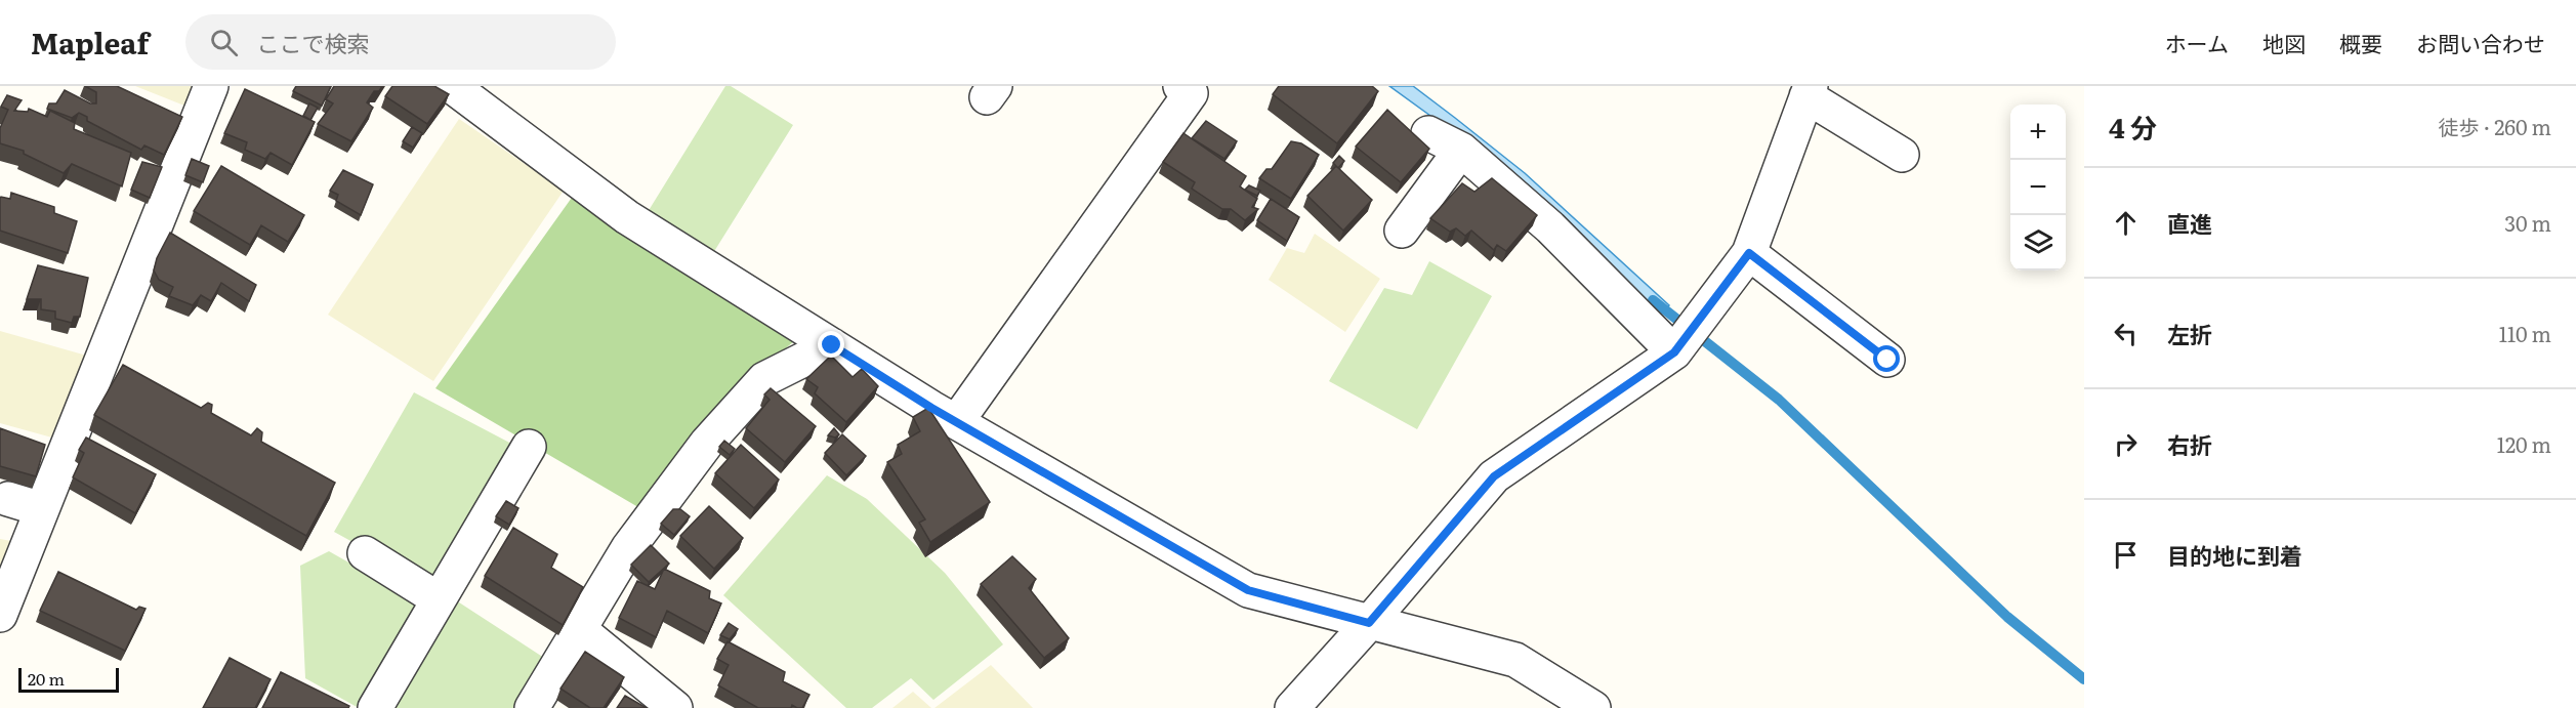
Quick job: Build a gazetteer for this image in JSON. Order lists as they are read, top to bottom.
{
  "scale_bar": "20 m",
  "page": {
    "header": "Mapleaf",
    "search": "ここで検索",
    "nav": [
      "ホーム",
      "地図",
      "概要",
      "お問い合わせ"
    ],
    "heading": ["4 分", "徒歩 · 260 m"],
    "map_buttons": ["+", "−"],
    "list": [
      ["直進", "30 m"],
      ["左折", "110 m"],
      ["右折", "120 m"],
      "目的地に到着"
    ],
    "scale": "20 m"
  }
}
